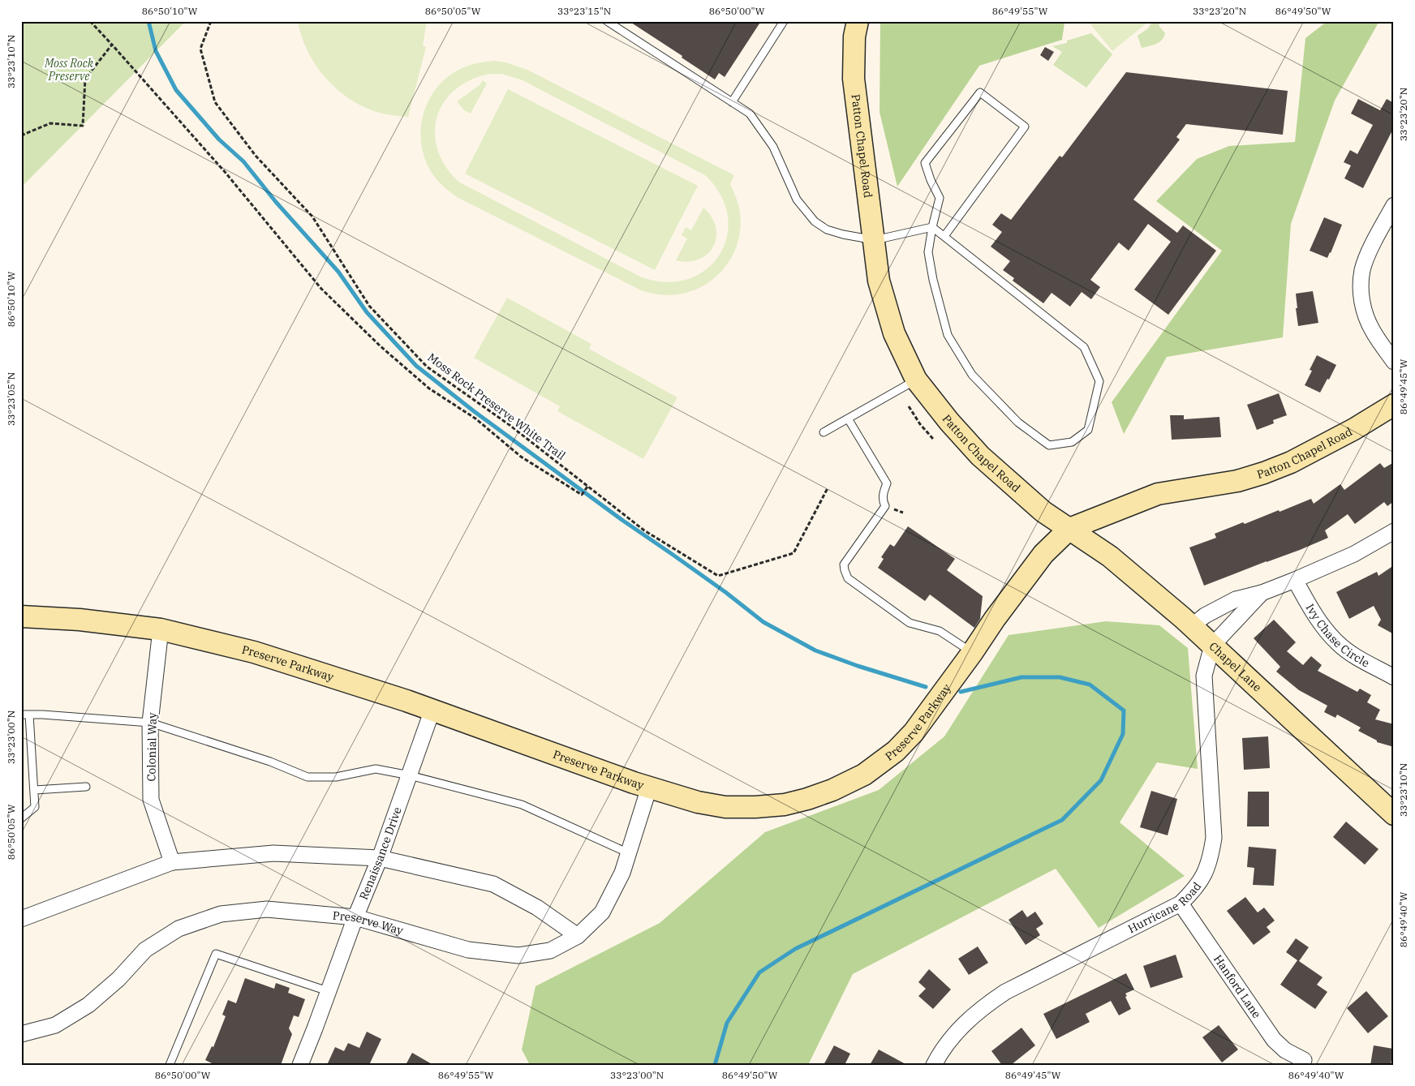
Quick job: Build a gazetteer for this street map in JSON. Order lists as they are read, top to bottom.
{
  "streets": {
    "street": [
      "Patton Chapel Road",
      "Ivy Chase Circle",
      "Preserve Parkway",
      "Chapel Lane",
      "Colonial Way",
      "Renaissance Drive",
      "Hurricane Road",
      "Preserve Way",
      "Hanford Lane"
    ],
    "path": ["Moss Rock Preserve White Trail"]
  },
  "crossings": [
    ["Patton Chapel Road", "Preserve Parkway"],
    ["Patton Chapel Road", "Chapel Lane"],
    ["Preserve Parkway", "Chapel Lane"],
    ["Preserve Parkway", "Colonial Way"],
    ["Preserve Parkway", "Renaissance Drive"],
    ["Preserve Parkway", "Preserve Way"],
    ["Chapel Lane", "Hurricane Road"],
    ["Renaissance Drive", "Preserve Way"],
    ["Hurricane Road", "Hanford Lane"]
  ],
  "parks": ["Moss Rock Preserve"],
  "coordinates": [
    "86°50'10\"W",
    "86°50'05\"W",
    "33°23'15\"N",
    "86°50'00\"W",
    "86°49'55\"W",
    "33°23'20\"N",
    "86°49'50\"W",
    "33°23'10\"N",
    "86°49'45\"W",
    "33°23'05\"N",
    "33°23'00\"N",
    "86°49'40\"W"
  ]
}
